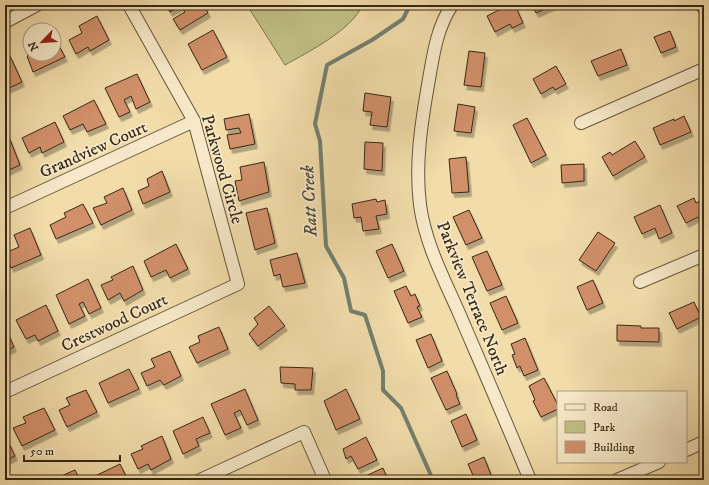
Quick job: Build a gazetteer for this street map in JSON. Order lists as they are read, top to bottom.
{
  "streets": {
    "street": [
      "Grandview Court",
      "Parkwood Circle",
      "Parkview Terrace North",
      "Crestwood Court"
    ]
  },
  "crossings": [
    ["Grandview Court", "Parkwood Circle"],
    ["Parkwood Circle", "Crestwood Court"]
  ],
  "water": ["Ratt Creek"],
  "legend": ["Road", "Park", "Building"],
  "scale_bar": "50 m",
  "north": "bottom left"
}
